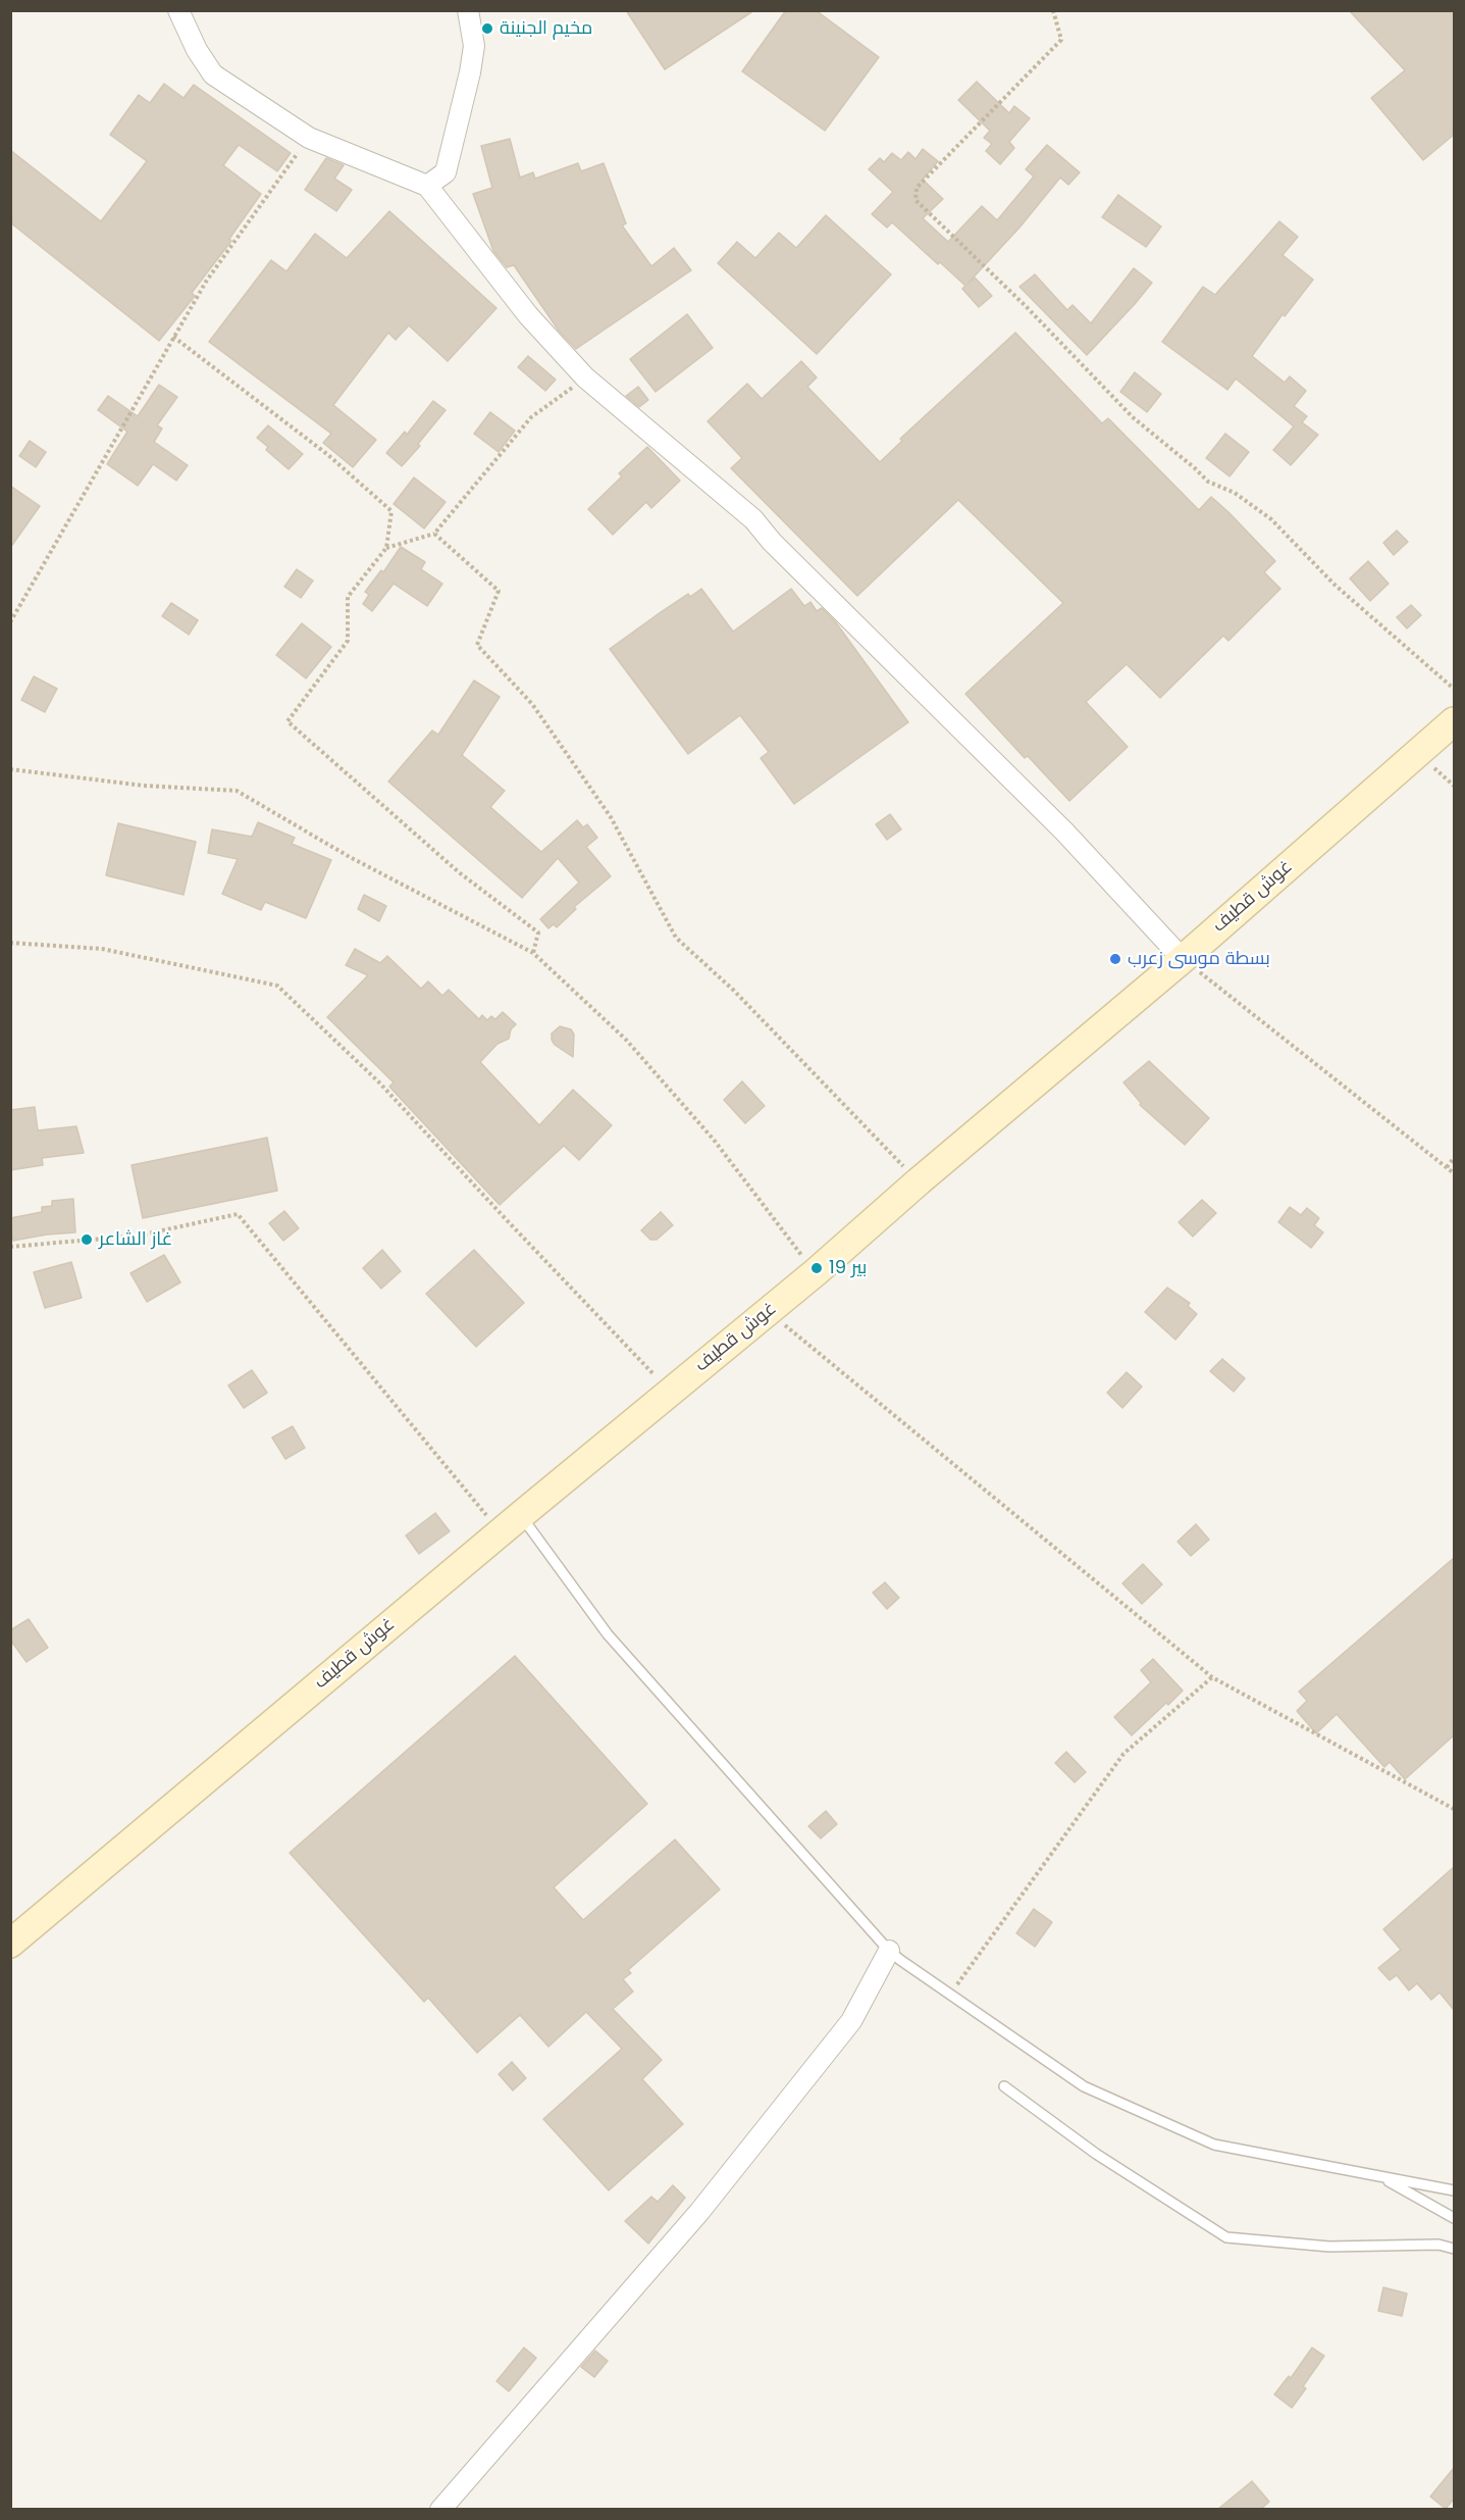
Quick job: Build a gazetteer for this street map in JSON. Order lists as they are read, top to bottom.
{
  "streets": {
    "main road": ["غوش قطيف"]
  },
  "places": [
    "مخيم الجنينة",
    "بسطة موسى زعرب",
    "غاز الشاعر",
    "بير 19"
  ]
}
